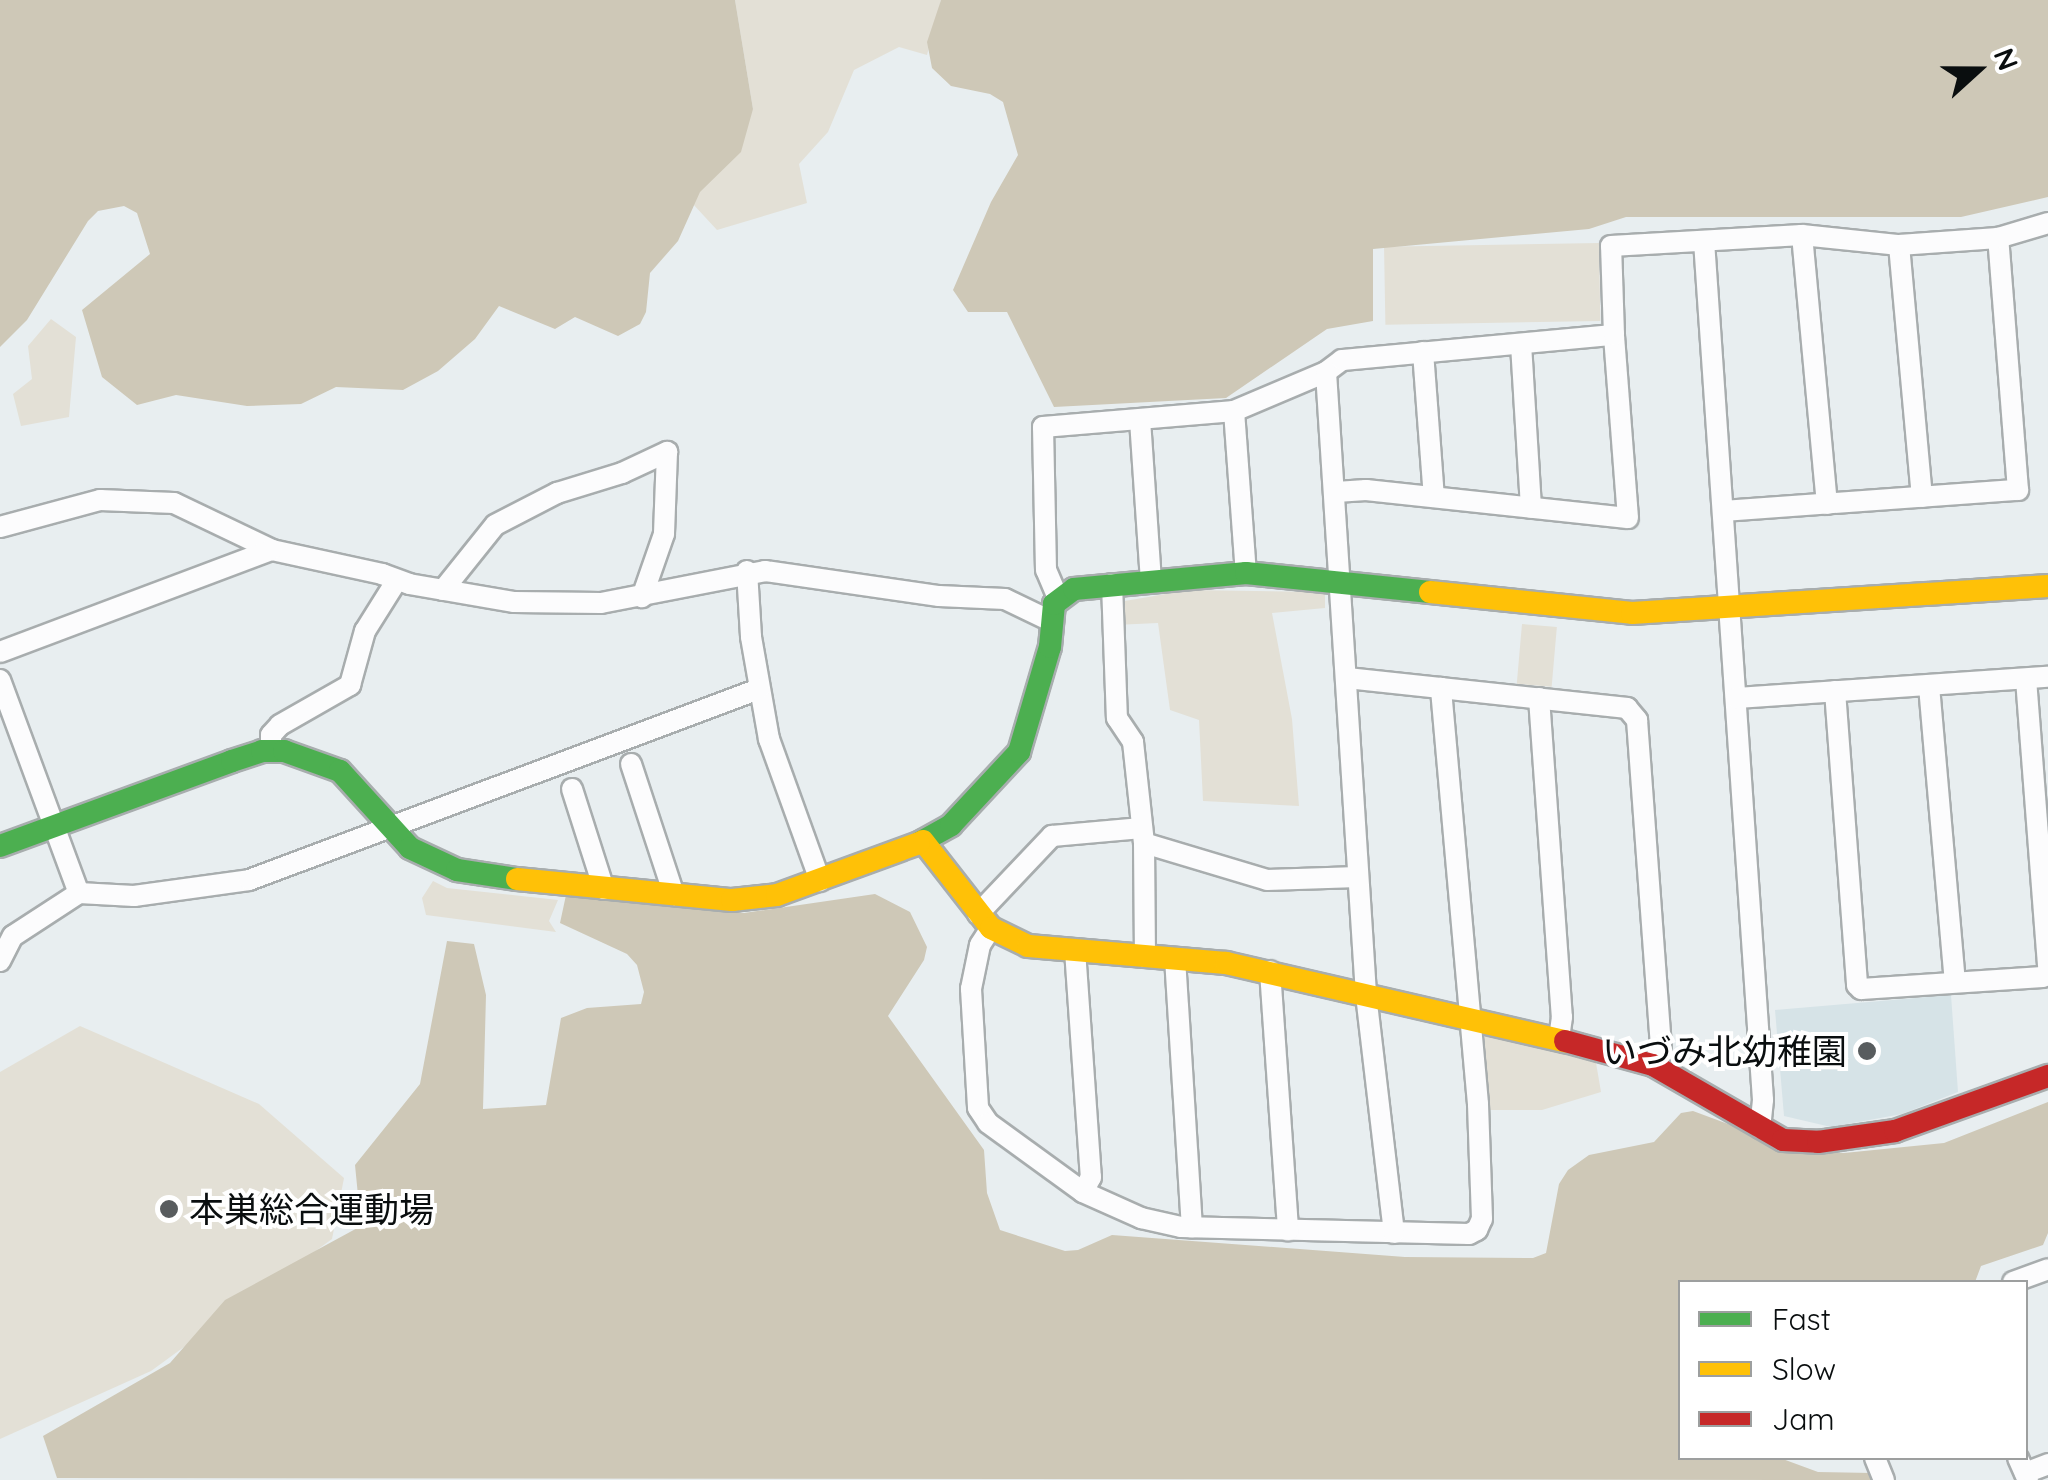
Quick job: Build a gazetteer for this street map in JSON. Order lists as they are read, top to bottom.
{
  "places": ["いづみ北幼稚園", "本巣総合運動場"],
  "legend": ["Fast", "Slow", "Jam"],
  "north": "right"
}
